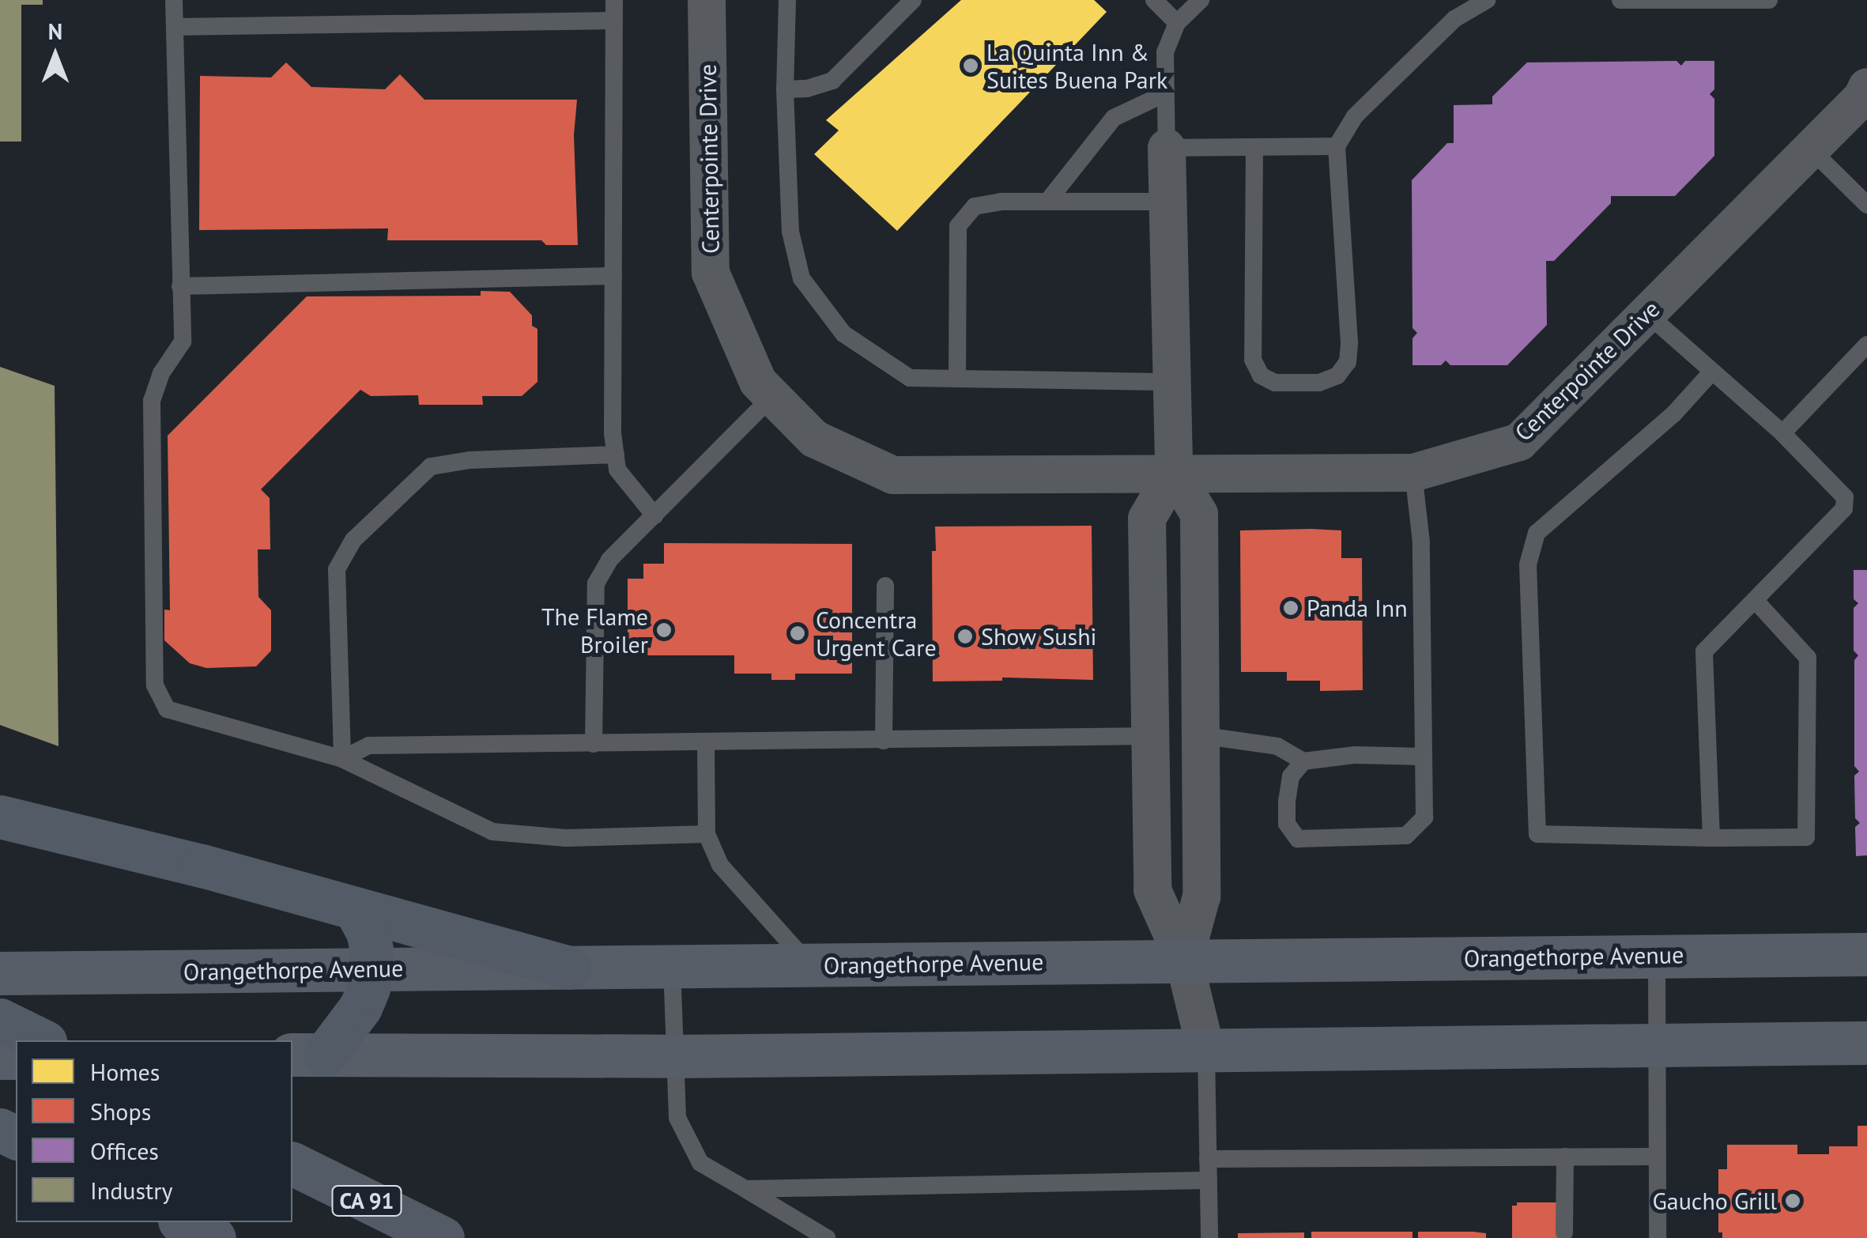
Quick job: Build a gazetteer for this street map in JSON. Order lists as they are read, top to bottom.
{
  "streets": {
    "highway": ["CA 91"],
    "main road": ["Orangethorpe Avenue"],
    "street": ["Centerpointe Drive"]
  },
  "places": [
    "La Quinta Inn & Suites Buena Park",
    "Panda Inn",
    "The Flame Broiler",
    "Concentra Urgent Care",
    "Show Sushi",
    "Gaucho Grill"
  ],
  "legend": [
    "Homes",
    "Shops",
    "Offices",
    "Industry"
  ],
  "north": "top"
}
